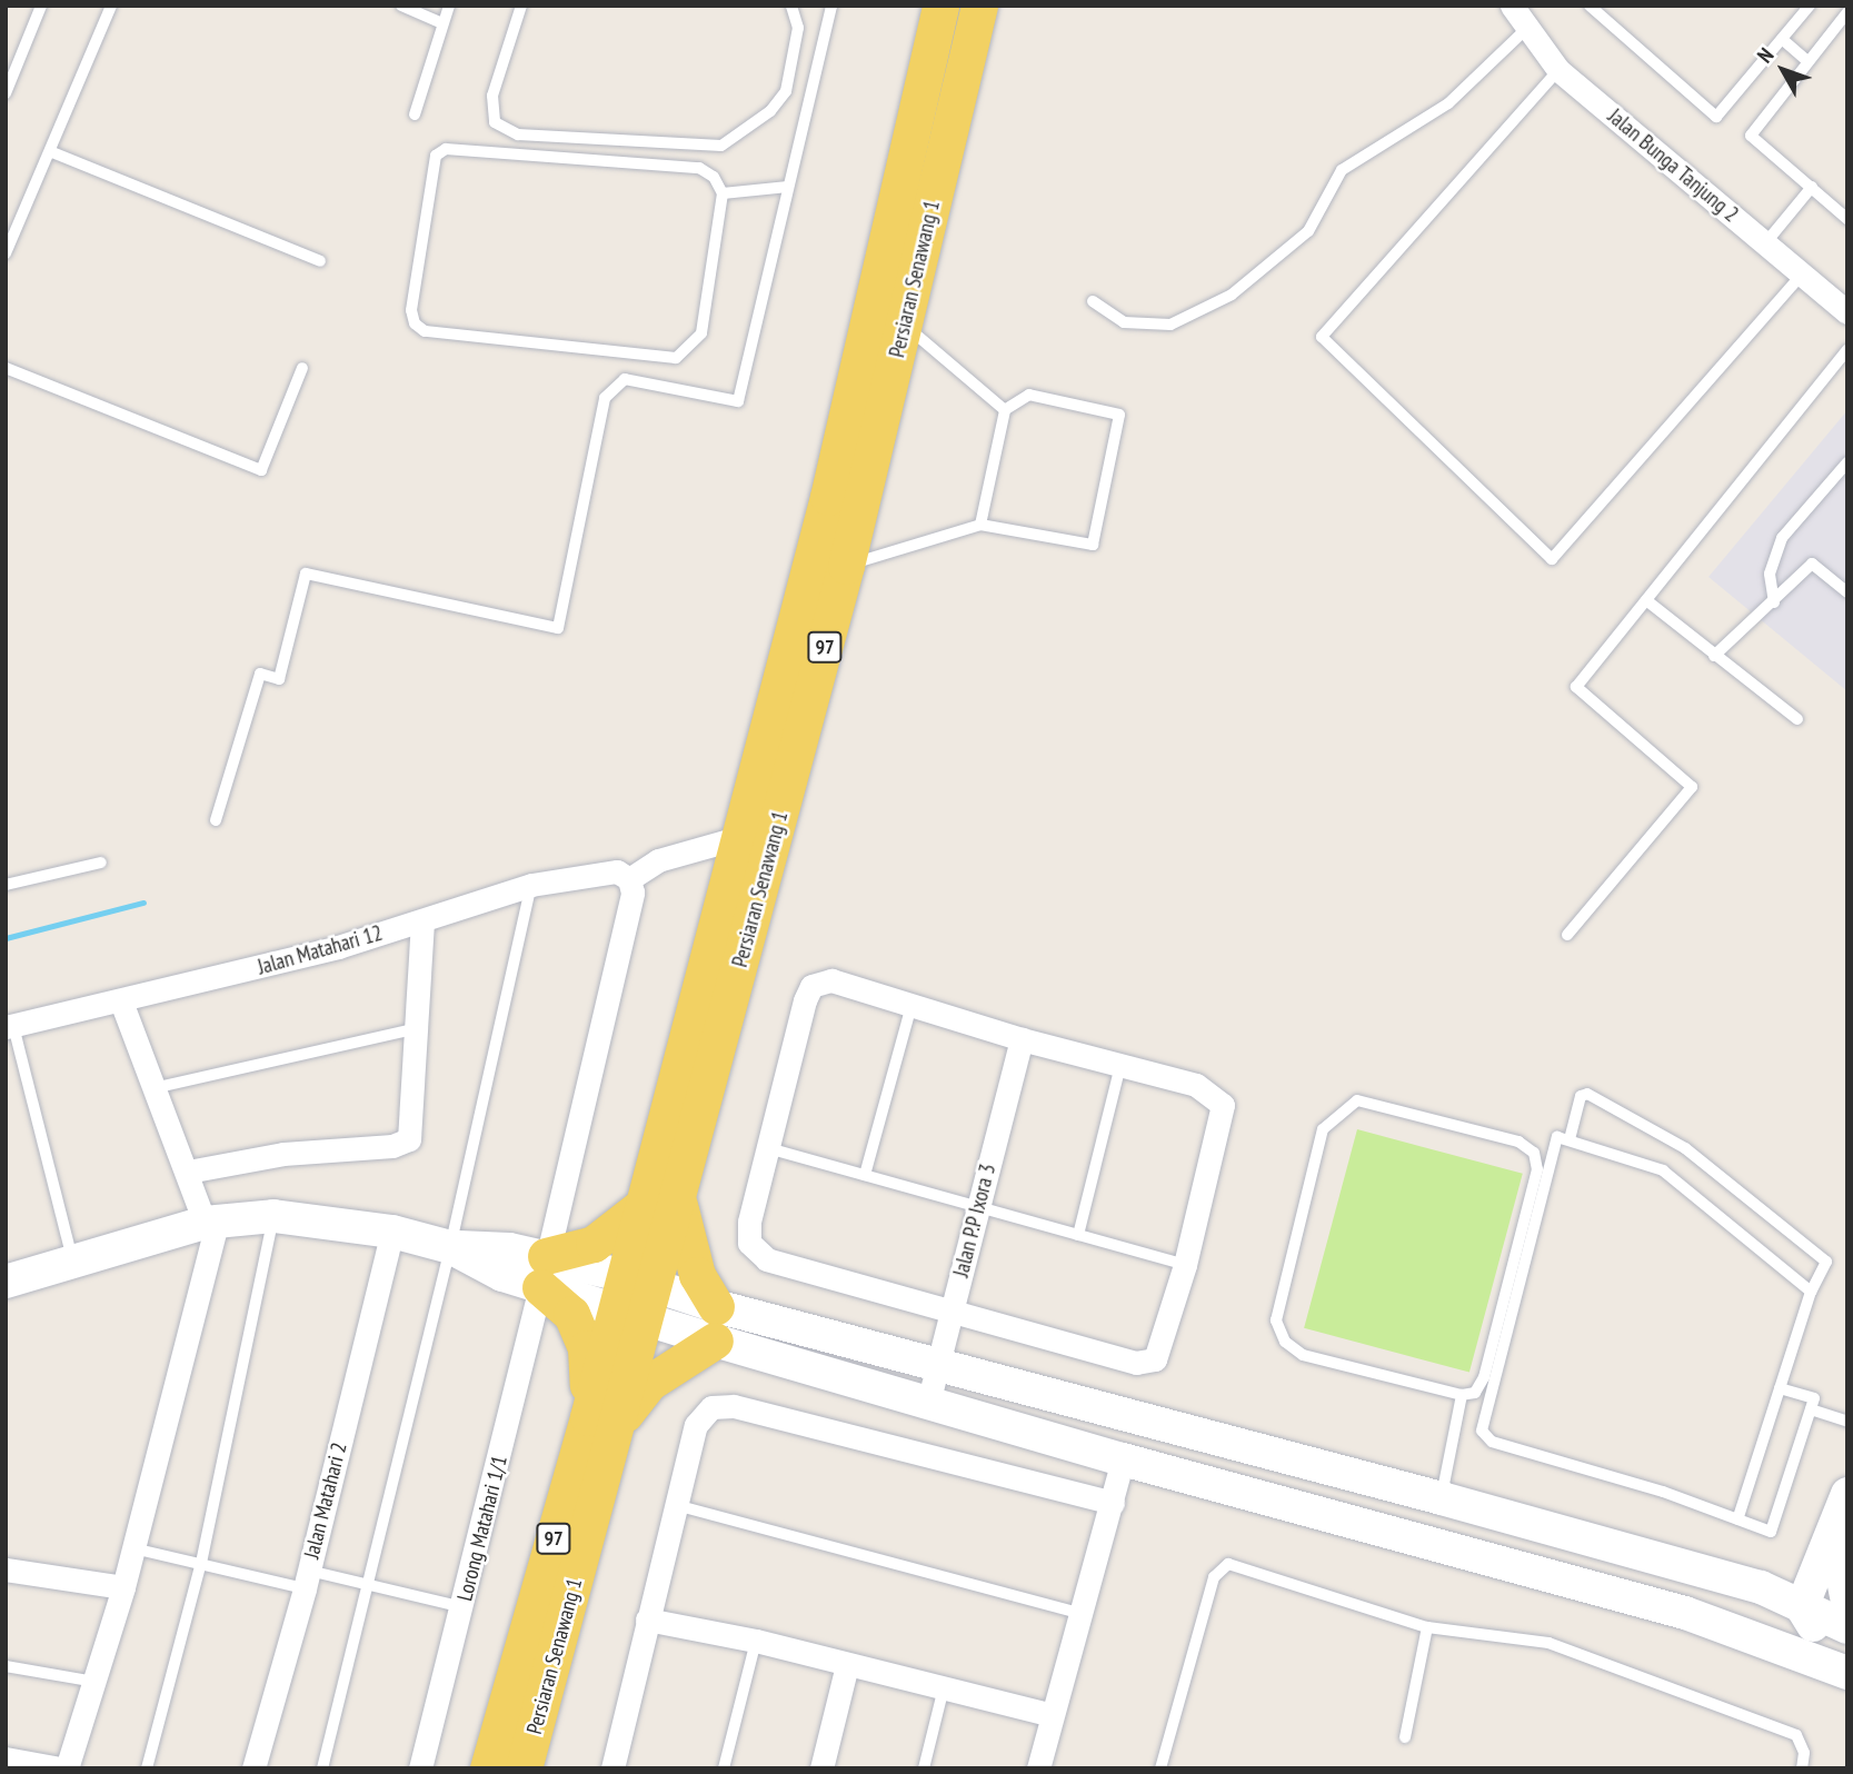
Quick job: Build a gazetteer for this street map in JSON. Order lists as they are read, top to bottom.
{
  "streets": {
    "main road": ["Persiaran Senawang 1", "97"],
    "street": [
      "Jalan Bunga Tanjung 2",
      "Jalan Matahari 12",
      "Jalan P.P Ixora 3",
      "Jalan Matahari 2",
      "Lorong Matahari 1/1"
    ]
  },
  "crossings": [
    ["Jalan Matahari 12", "Lorong Matahari 1/1"]
  ],
  "north": "top left"
}
